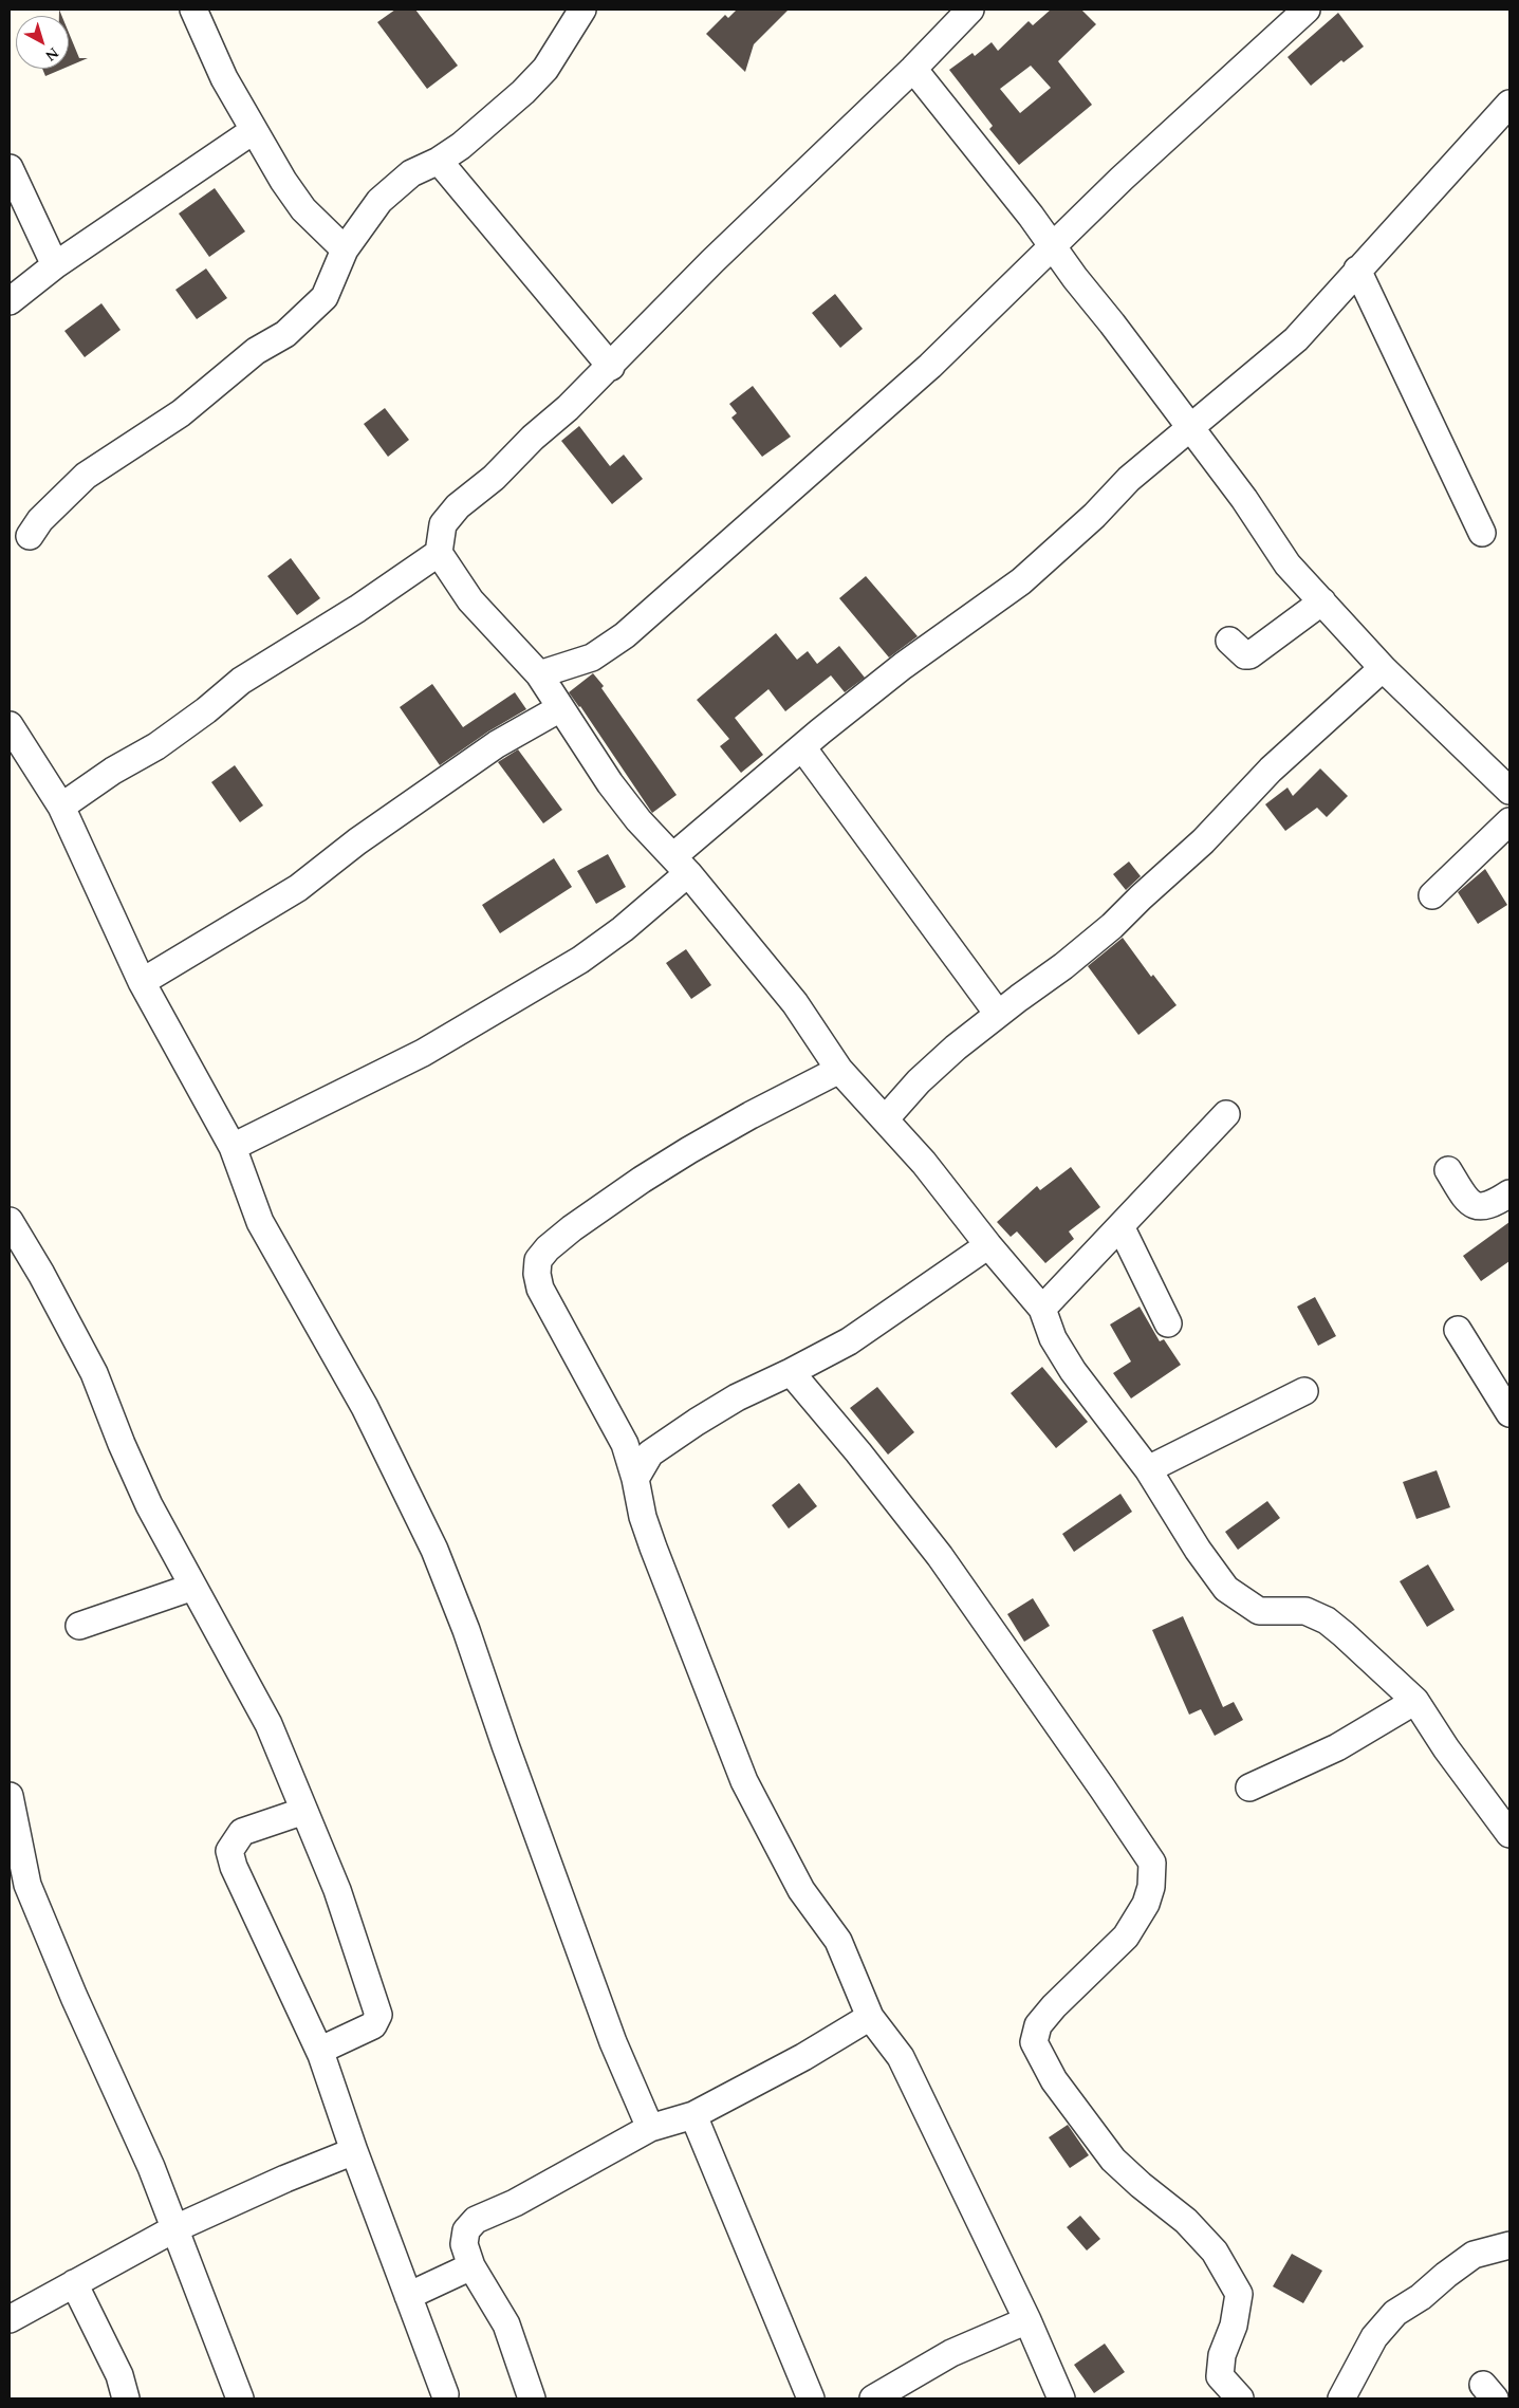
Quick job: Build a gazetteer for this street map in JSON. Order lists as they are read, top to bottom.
{
  "north": "bottom right"
}
